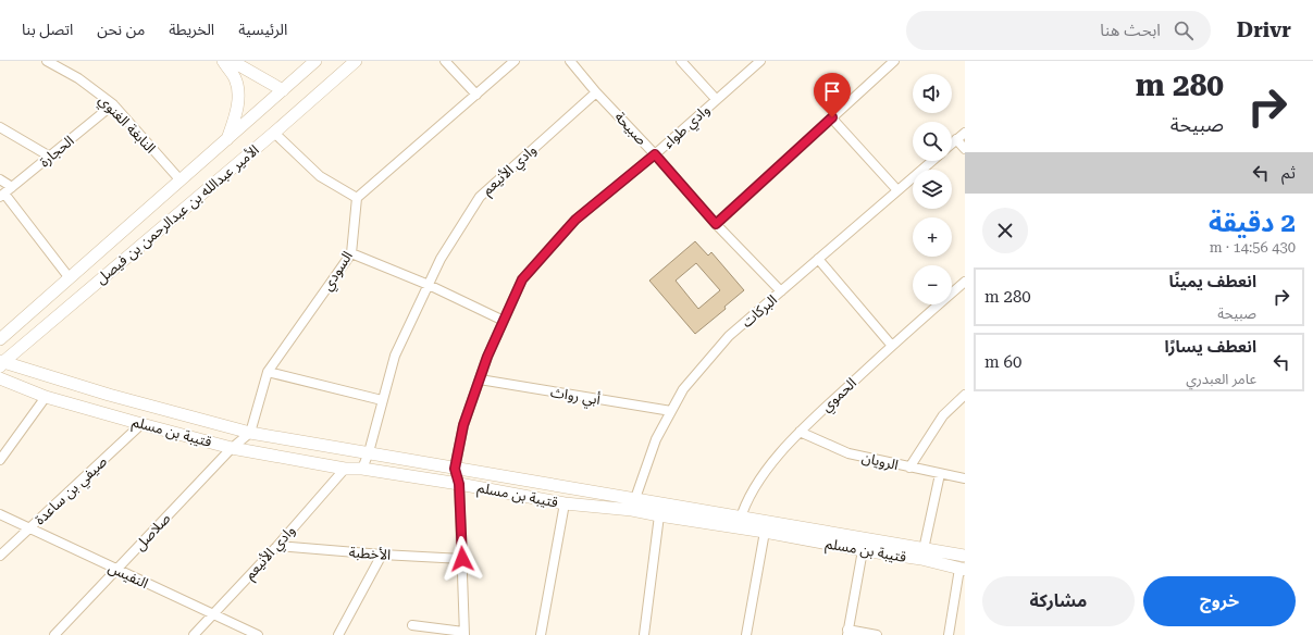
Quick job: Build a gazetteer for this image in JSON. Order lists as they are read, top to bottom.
{
  "streets": {
    "street": [
      "النابغة الغنوي",
      "وادي طواء",
      "صبيحة",
      "الحجارة",
      "وادي الأنيعم",
      "الأمير عبدالله بن عبدالرحمن بن فيصل",
      "السودي",
      "البركات",
      "الحموي",
      "أبي رواث",
      "قتيبة بن مسلم",
      "الرويان",
      "صيفي بن ساعدة",
      "صلاصل",
      "الأخطبة",
      "النفيس"
    ]
  },
  "crossings": [
    ["النابغة الغنوي", "الحجارة"],
    ["النابغة الغنوي", "الأمير عبدالله بن عبدالرحمن بن فيصل"],
    ["وادي طواء", "صبيحة"],
    ["وادي طواء", "أبي رواث"],
    ["وادي طواء", "قتيبة بن مسلم"],
    ["وادي طواء", "الأخطبة"],
    ["صبيحة", "وادي الأنيعم"],
    ["صبيحة", "البركات"],
    ["وادي الأنيعم", "قتيبة بن مسلم"],
    ["وادي الأنيعم", "الأخطبة"],
    ["وادي الأنيعم", "النفيس"],
    ["الأمير عبدالله بن عبدالرحمن بن فيصل", "قتيبة بن مسلم"],
    ["السودي", "قتيبة بن مسلم"],
    ["البركات", "أبي رواث"],
    ["البركات", "قتيبة بن مسلم"],
    ["الحموي", "قتيبة بن مسلم"],
    ["الحموي", "الرويان"],
    ["قتيبة بن مسلم", "صيفي بن ساعدة"],
    ["قتيبة بن مسلم", "صلاصل"],
    ["صيفي بن ساعدة", "النفيس"],
    ["صلاصل", "النفيس"]
  ],
  "page": {
    "header": "Drivr",
    "search": "ابحث هنا",
    "nav": [
      "الرئيسية",
      "الخريطة",
      "من نحن",
      "اتصل بنا"
    ],
    "turn": ["280 m", "صبيحة"],
    "map_buttons": ["+", "−"],
    "then": "ثم",
    "heading": ["2 دقيقة", "430 m · 14:56"],
    "list": [
      {
        "name": "انعطف يمينًا",
        "note": "صبيحة",
        "value": "280 m"
      },
      {
        "name": "انعطف يسارًا",
        "note": "عامر العبدري",
        "value": "60 m"
      }
    ],
    "buttons": ["خروج", "مشاركة"]
  }
}
